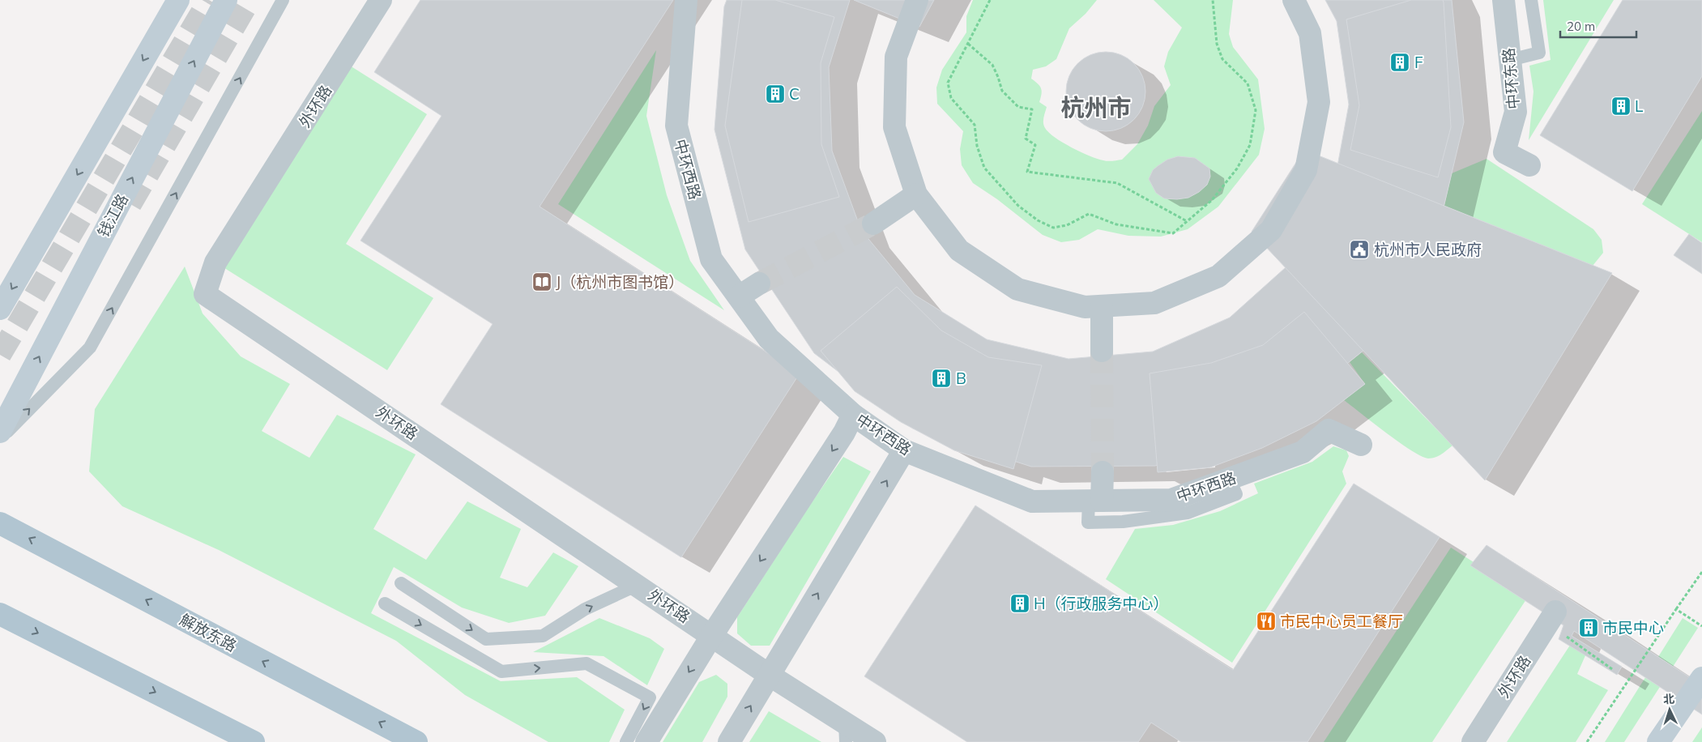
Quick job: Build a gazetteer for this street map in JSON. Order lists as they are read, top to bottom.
{
  "streets": {
    "main road": ["钱江路", "解放东路"],
    "street": ["中环东路", "外环路", "中环西路"]
  },
  "districts": ["杭州市"],
  "places": {
    "building": [
      "F",
      "C",
      "L",
      "B",
      "H（行政服务中心）",
      "市民中心"
    ],
    "public building": ["杭州市人民政府"],
    "library": ["J（杭州市图书馆）"],
    "restaurant": ["市民中心员工餐厅"]
  },
  "scale_bar": "20 m",
  "north": "top"
}
